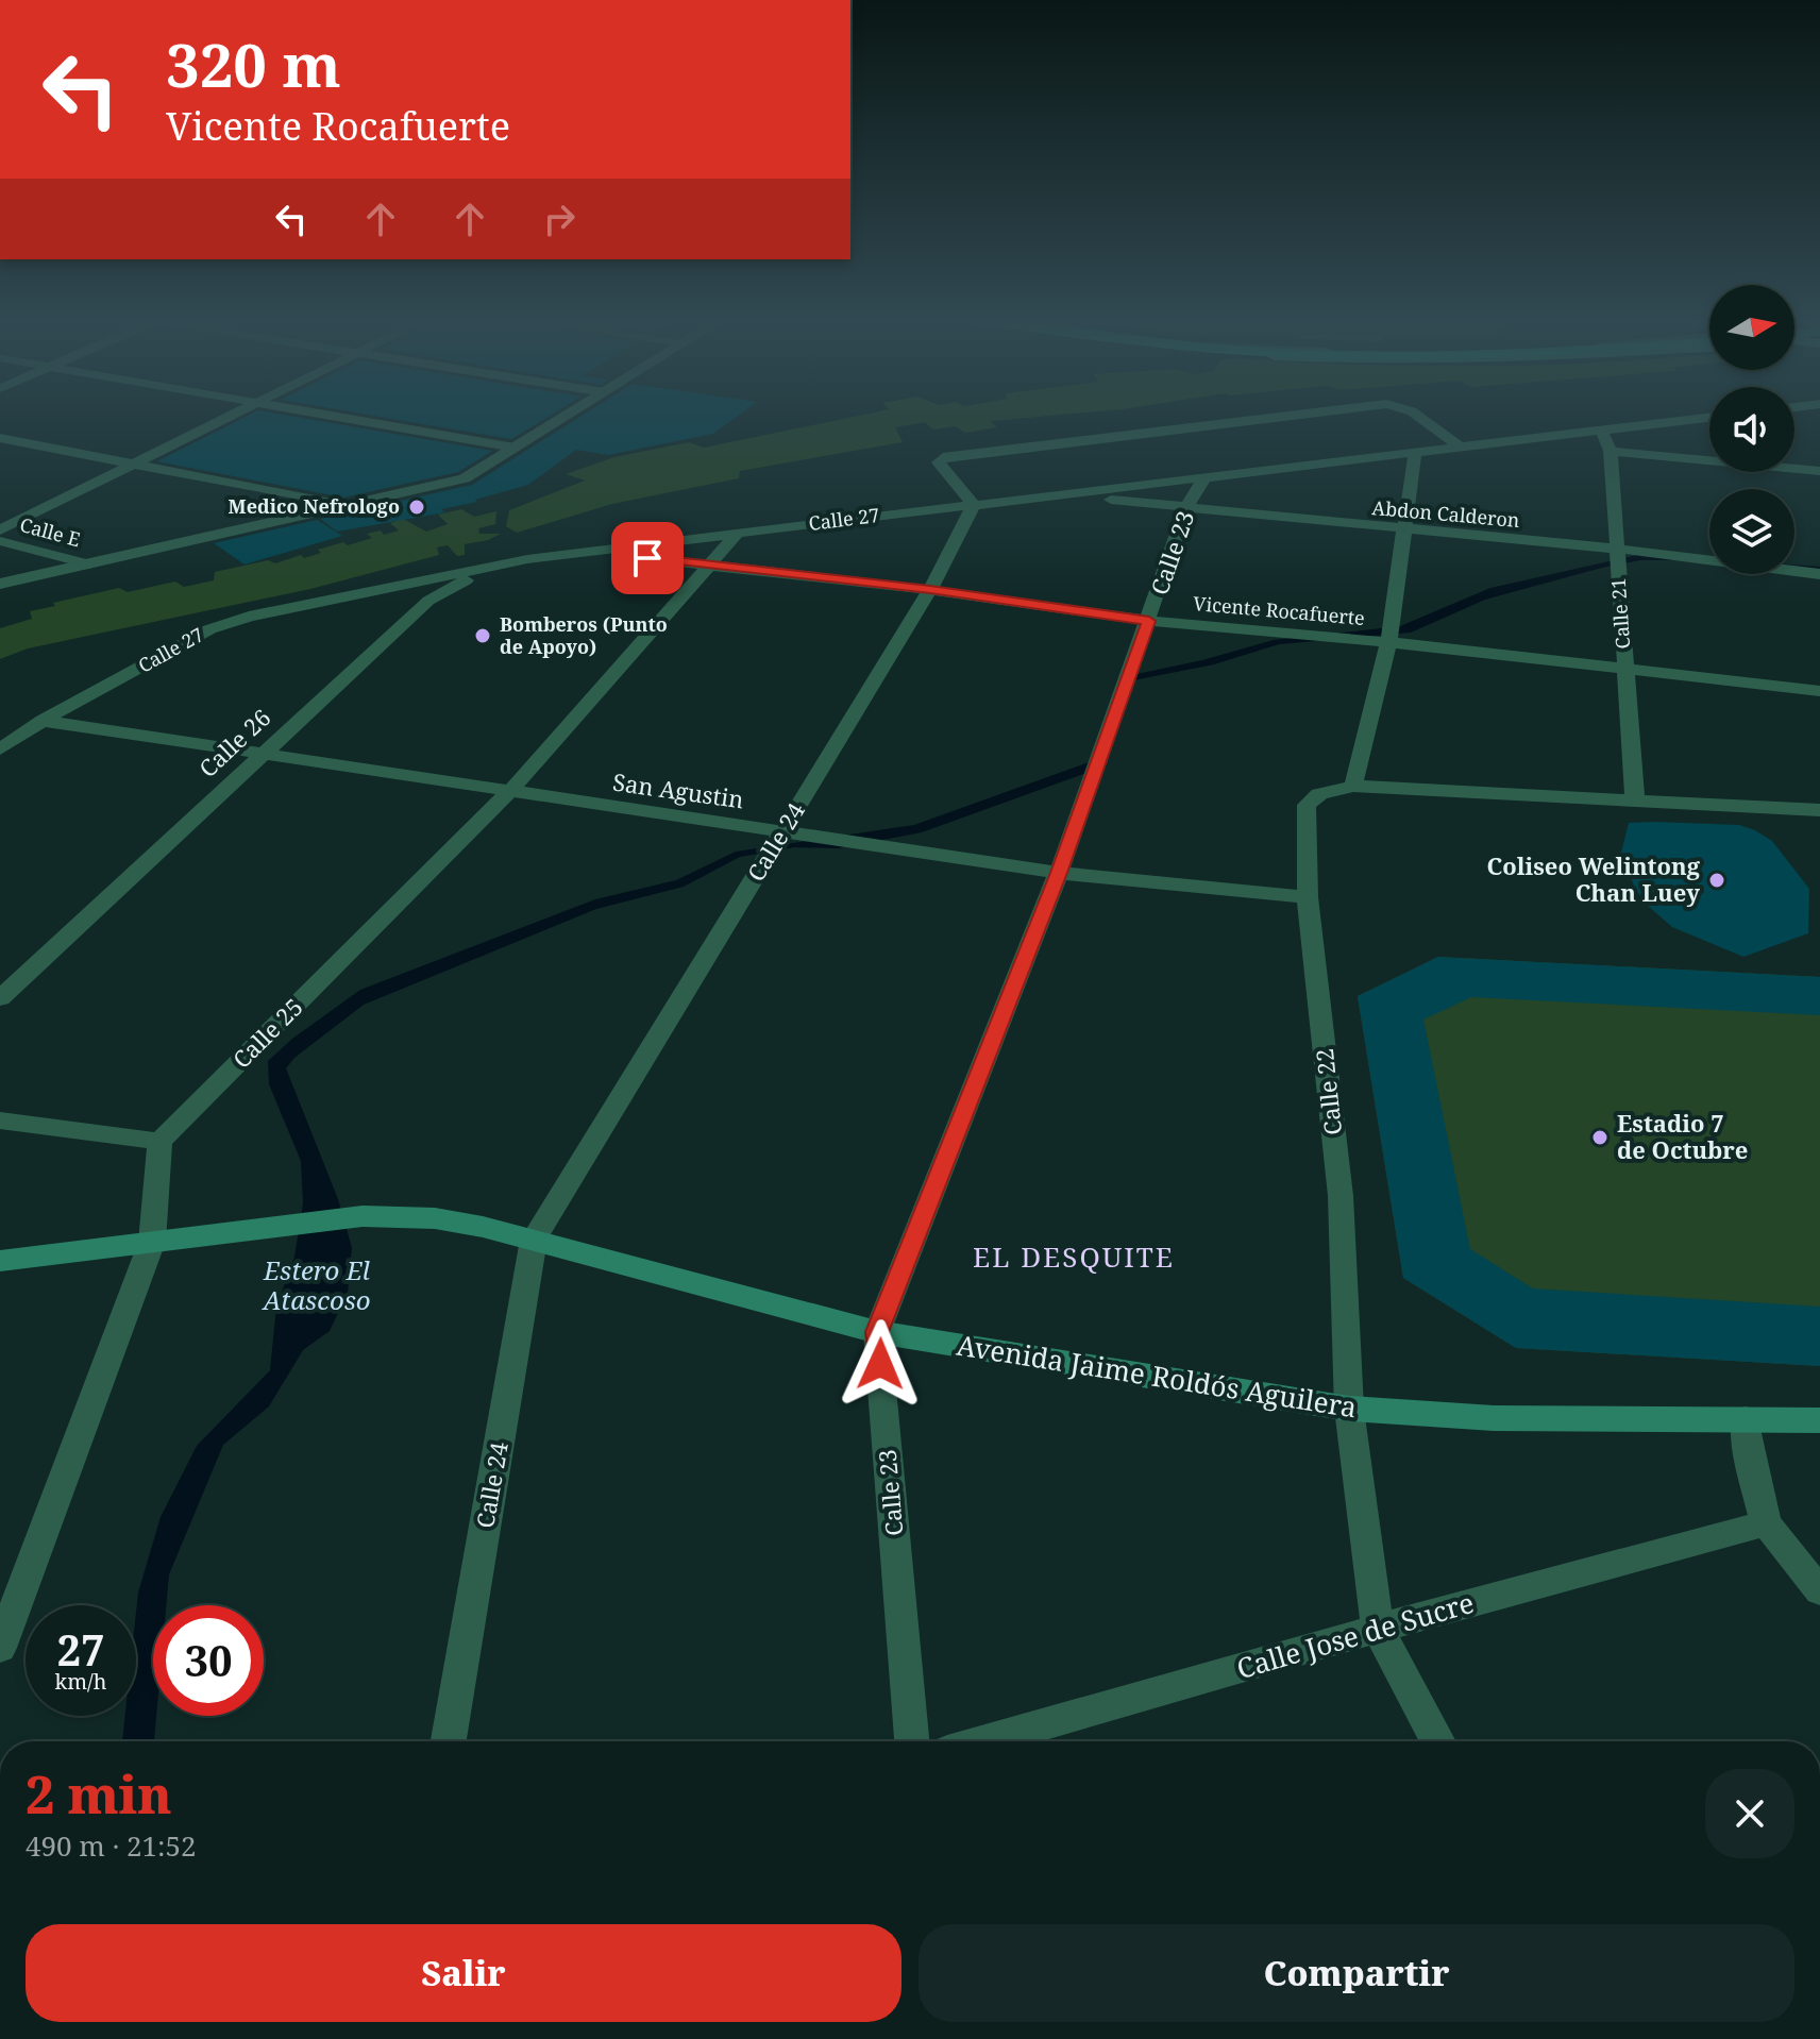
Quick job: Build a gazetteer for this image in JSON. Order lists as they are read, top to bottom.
{
  "streets": {
    "main road": ["Avenida Jaime Roldós Aguilera"],
    "street": [
      "Abdon Calderon",
      "Calle 27",
      "Calle E",
      "Calle 23",
      "Vicente Rocafuerte",
      "Calle 21",
      "Calle 26",
      "San Agustin",
      "Calle 24",
      "Calle 25",
      "Calle 22",
      "Calle Jose de Sucre"
    ]
  },
  "crossings": [
    ["Abdon Calderon", "Calle 27"],
    ["Abdon Calderon", "Calle 23"],
    ["Abdon Calderon", "Calle 21"],
    ["Calle 27", "Calle 23"],
    ["Calle 27", "Vicente Rocafuerte"],
    ["Calle 27", "Calle 21"],
    ["Calle 27", "Calle 26"],
    ["Calle 27", "San Agustin"],
    ["Calle 27", "Calle 24"],
    ["Calle 27", "Calle 25"],
    ["Calle 23", "Vicente Rocafuerte"],
    ["Calle 23", "San Agustin"],
    ["Calle 23", "Avenida Jaime Roldós Aguilera"],
    ["Vicente Rocafuerte", "Calle 21"],
    ["Vicente Rocafuerte", "Calle 24"],
    ["Vicente Rocafuerte", "Calle 25"],
    ["Calle 26", "San Agustin"],
    ["San Agustin", "Calle 24"],
    ["San Agustin", "Calle 25"],
    ["San Agustin", "Calle 22"],
    ["Calle 24", "Avenida Jaime Roldós Aguilera"],
    ["Calle 22", "Avenida Jaime Roldós Aguilera"],
    ["Calle 22", "Calle Jose de Sucre"]
  ],
  "districts": ["EL DESQUITE"],
  "water": ["Estero El Atascoso"],
  "places": [
    "Medico Nefrologo",
    "Bomberos (Punto de Apoyo)",
    "Coliseo Welintong Chan Luey",
    "Estadio 7 de Octubre"
  ],
  "north": "right",
  "page": {
    "turn": ["320 m", "Vicente Rocafuerte"],
    "speed": "27 km/h",
    "limit": "30",
    "heading": ["2 min", "490 m · 21:52"],
    "buttons": ["Salir", "Compartir"]
  }
}
